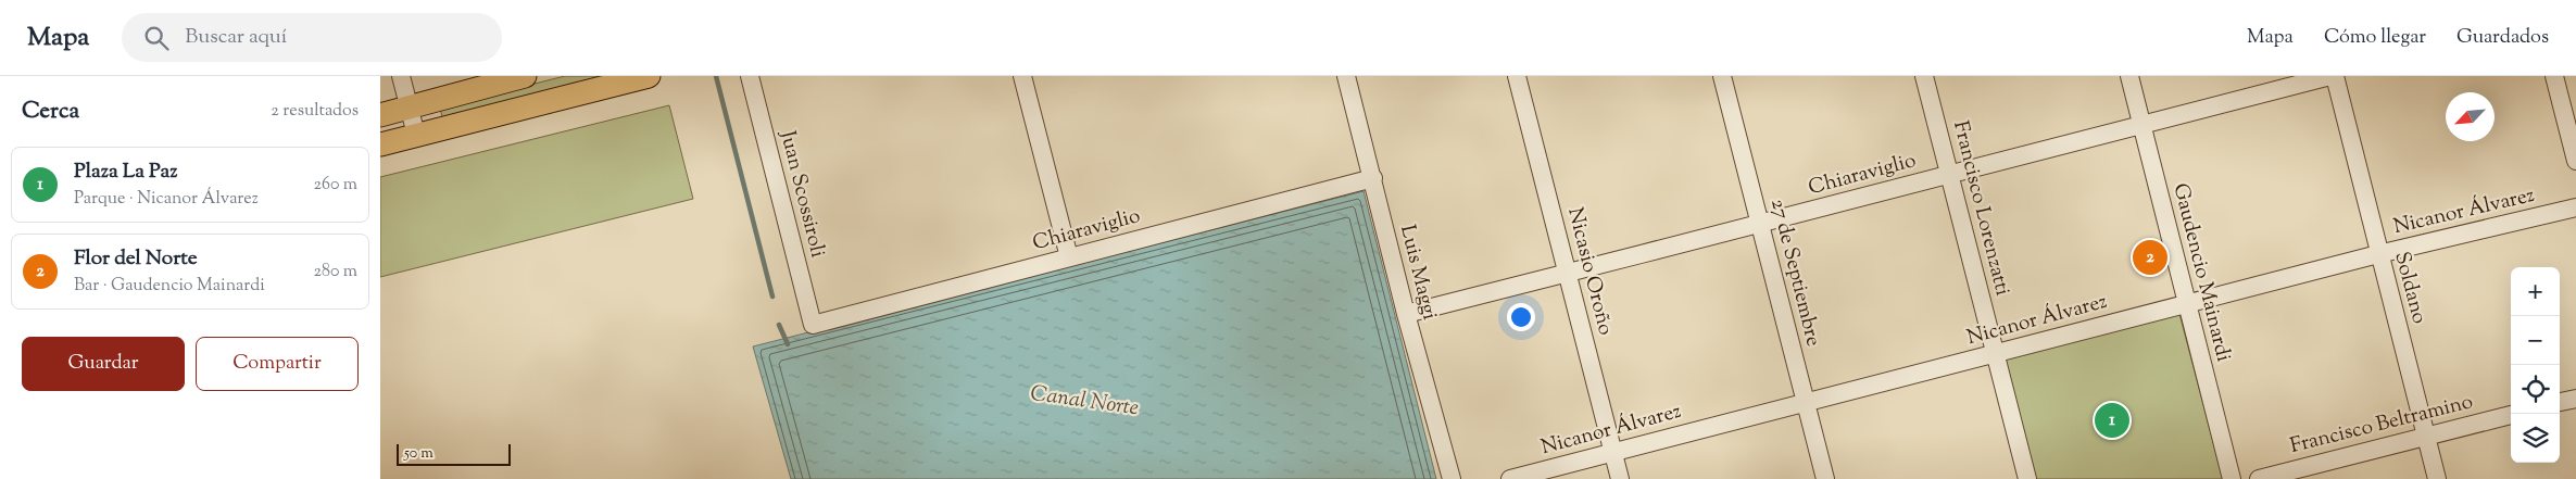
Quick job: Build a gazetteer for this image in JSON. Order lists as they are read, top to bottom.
{
  "streets": {
    "street": [
      "Chiaraviglio",
      "Juan Scossiroli",
      "Francisco Lorenzatti",
      "Nicanor Álvarez",
      "Nicasio Oroño",
      "Luis Maggi",
      "27 de Septiembre",
      "Gaudencio Mainardi",
      "Soldano",
      "Francisco Beltramino"
    ]
  },
  "crossings": [
    ["Chiaraviglio", "Juan Scossiroli"],
    ["Chiaraviglio", "Francisco Lorenzatti"],
    ["Chiaraviglio", "Nicasio Oroño"],
    ["Chiaraviglio", "Luis Maggi"],
    ["Chiaraviglio", "27 de Septiembre"],
    ["Chiaraviglio", "Gaudencio Mainardi"],
    ["Francisco Lorenzatti", "Nicanor Álvarez"],
    ["Nicanor Álvarez", "Nicasio Oroño"],
    ["Nicanor Álvarez", "27 de Septiembre"],
    ["Nicanor Álvarez", "Gaudencio Mainardi"],
    ["Nicanor Álvarez", "Soldano"],
    ["Soldano", "Francisco Beltramino"]
  ],
  "water": ["Canal Norte"],
  "scale_bar": "50 m",
  "north": "bottom left",
  "page": {
    "header": "Mapa",
    "search": "Buscar aquí",
    "nav": ["Mapa", "Cómo llegar", "Guardados"],
    "heading": ["Cerca", "2 resultados"],
    "list": [
      {
        "mark": "1",
        "name": "Plaza La Paz",
        "note": "Parque · Nicanor Álvarez",
        "value": "260 m"
      },
      {
        "mark": "2",
        "name": "Flor del Norte",
        "note": "Bar · Gaudencio Mainardi",
        "value": "280 m"
      }
    ],
    "pins": ["2", "1"],
    "map_buttons": ["+", "−"],
    "buttons": ["Guardar", "Compartir"],
    "scale": "50 m"
  }
}
